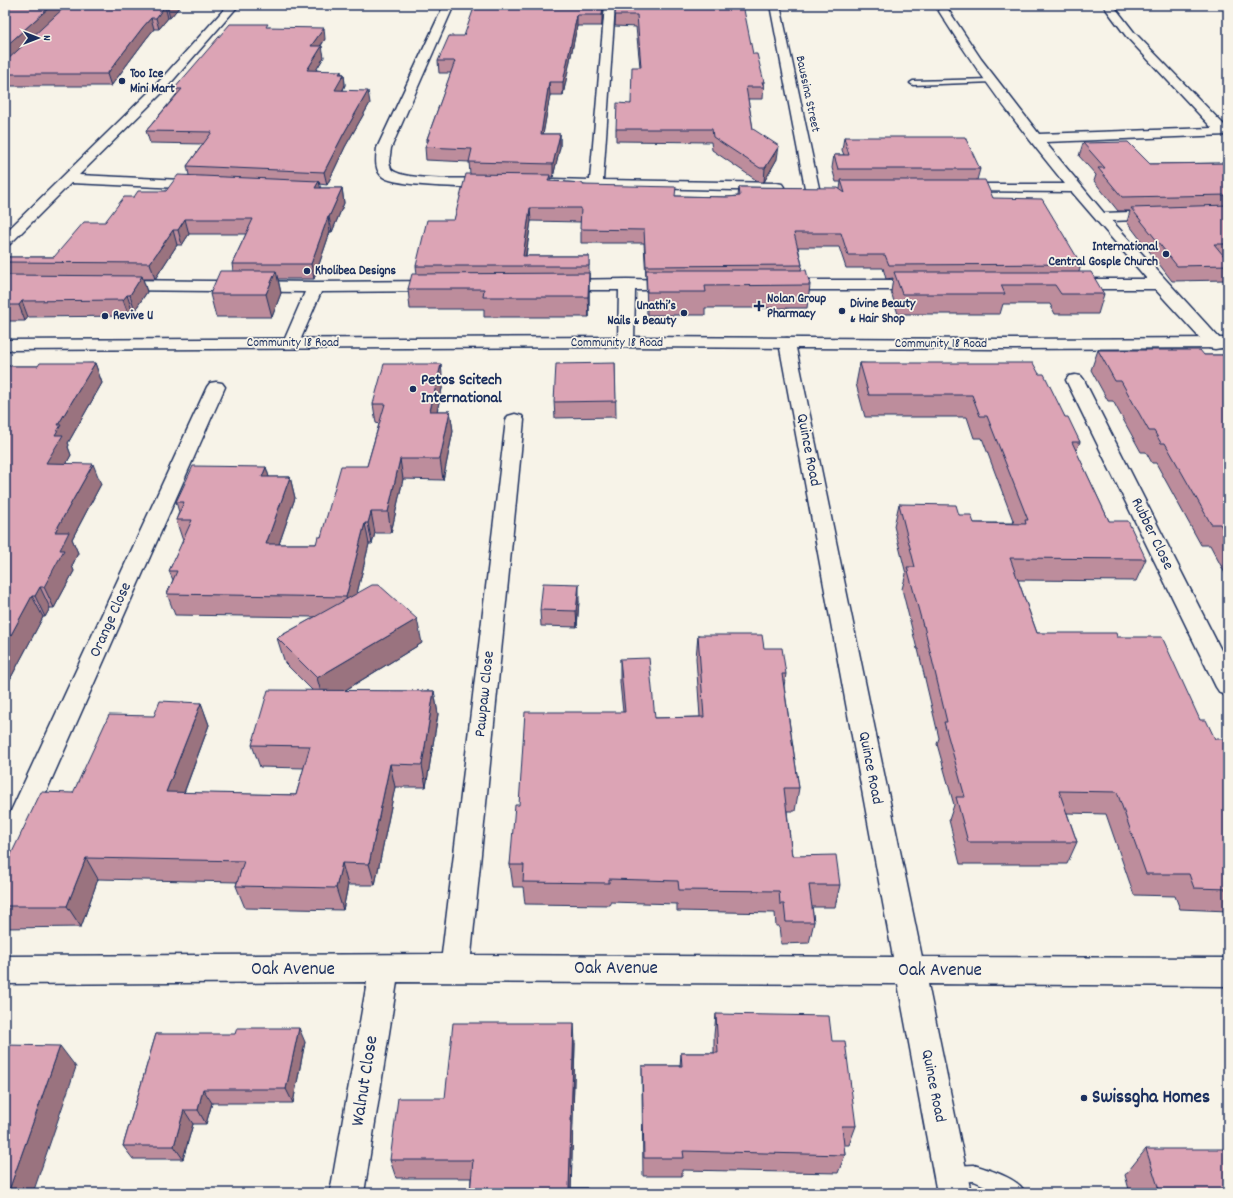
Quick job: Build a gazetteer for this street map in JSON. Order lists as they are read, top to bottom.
{
  "streets": {
    "street": [
      "Baussina Street",
      "Community 18 Road",
      "Quince Road",
      "Rubber Close",
      "Orange Close",
      "Pawpaw Close",
      "Oak Avenue",
      "Walnut Close"
    ]
  },
  "crossings": [
    ["Community 18 Road", "Quince Road"],
    ["Quince Road", "Oak Avenue"],
    ["Pawpaw Close", "Oak Avenue"],
    ["Oak Avenue", "Walnut Close"]
  ],
  "places": {
    "other": [
      "Too Ice Mini Mart",
      "International Central Gosple Church",
      "Kholibea Designs",
      "Divine Beauty & Hair Shop",
      "Unathi’s Nails & Beauty",
      "Revive U",
      "Petos Scitech International",
      "Swissgha Homes"
    ],
    "health": ["Nolan Group Pharmacy"]
  },
  "north": "right"
}
